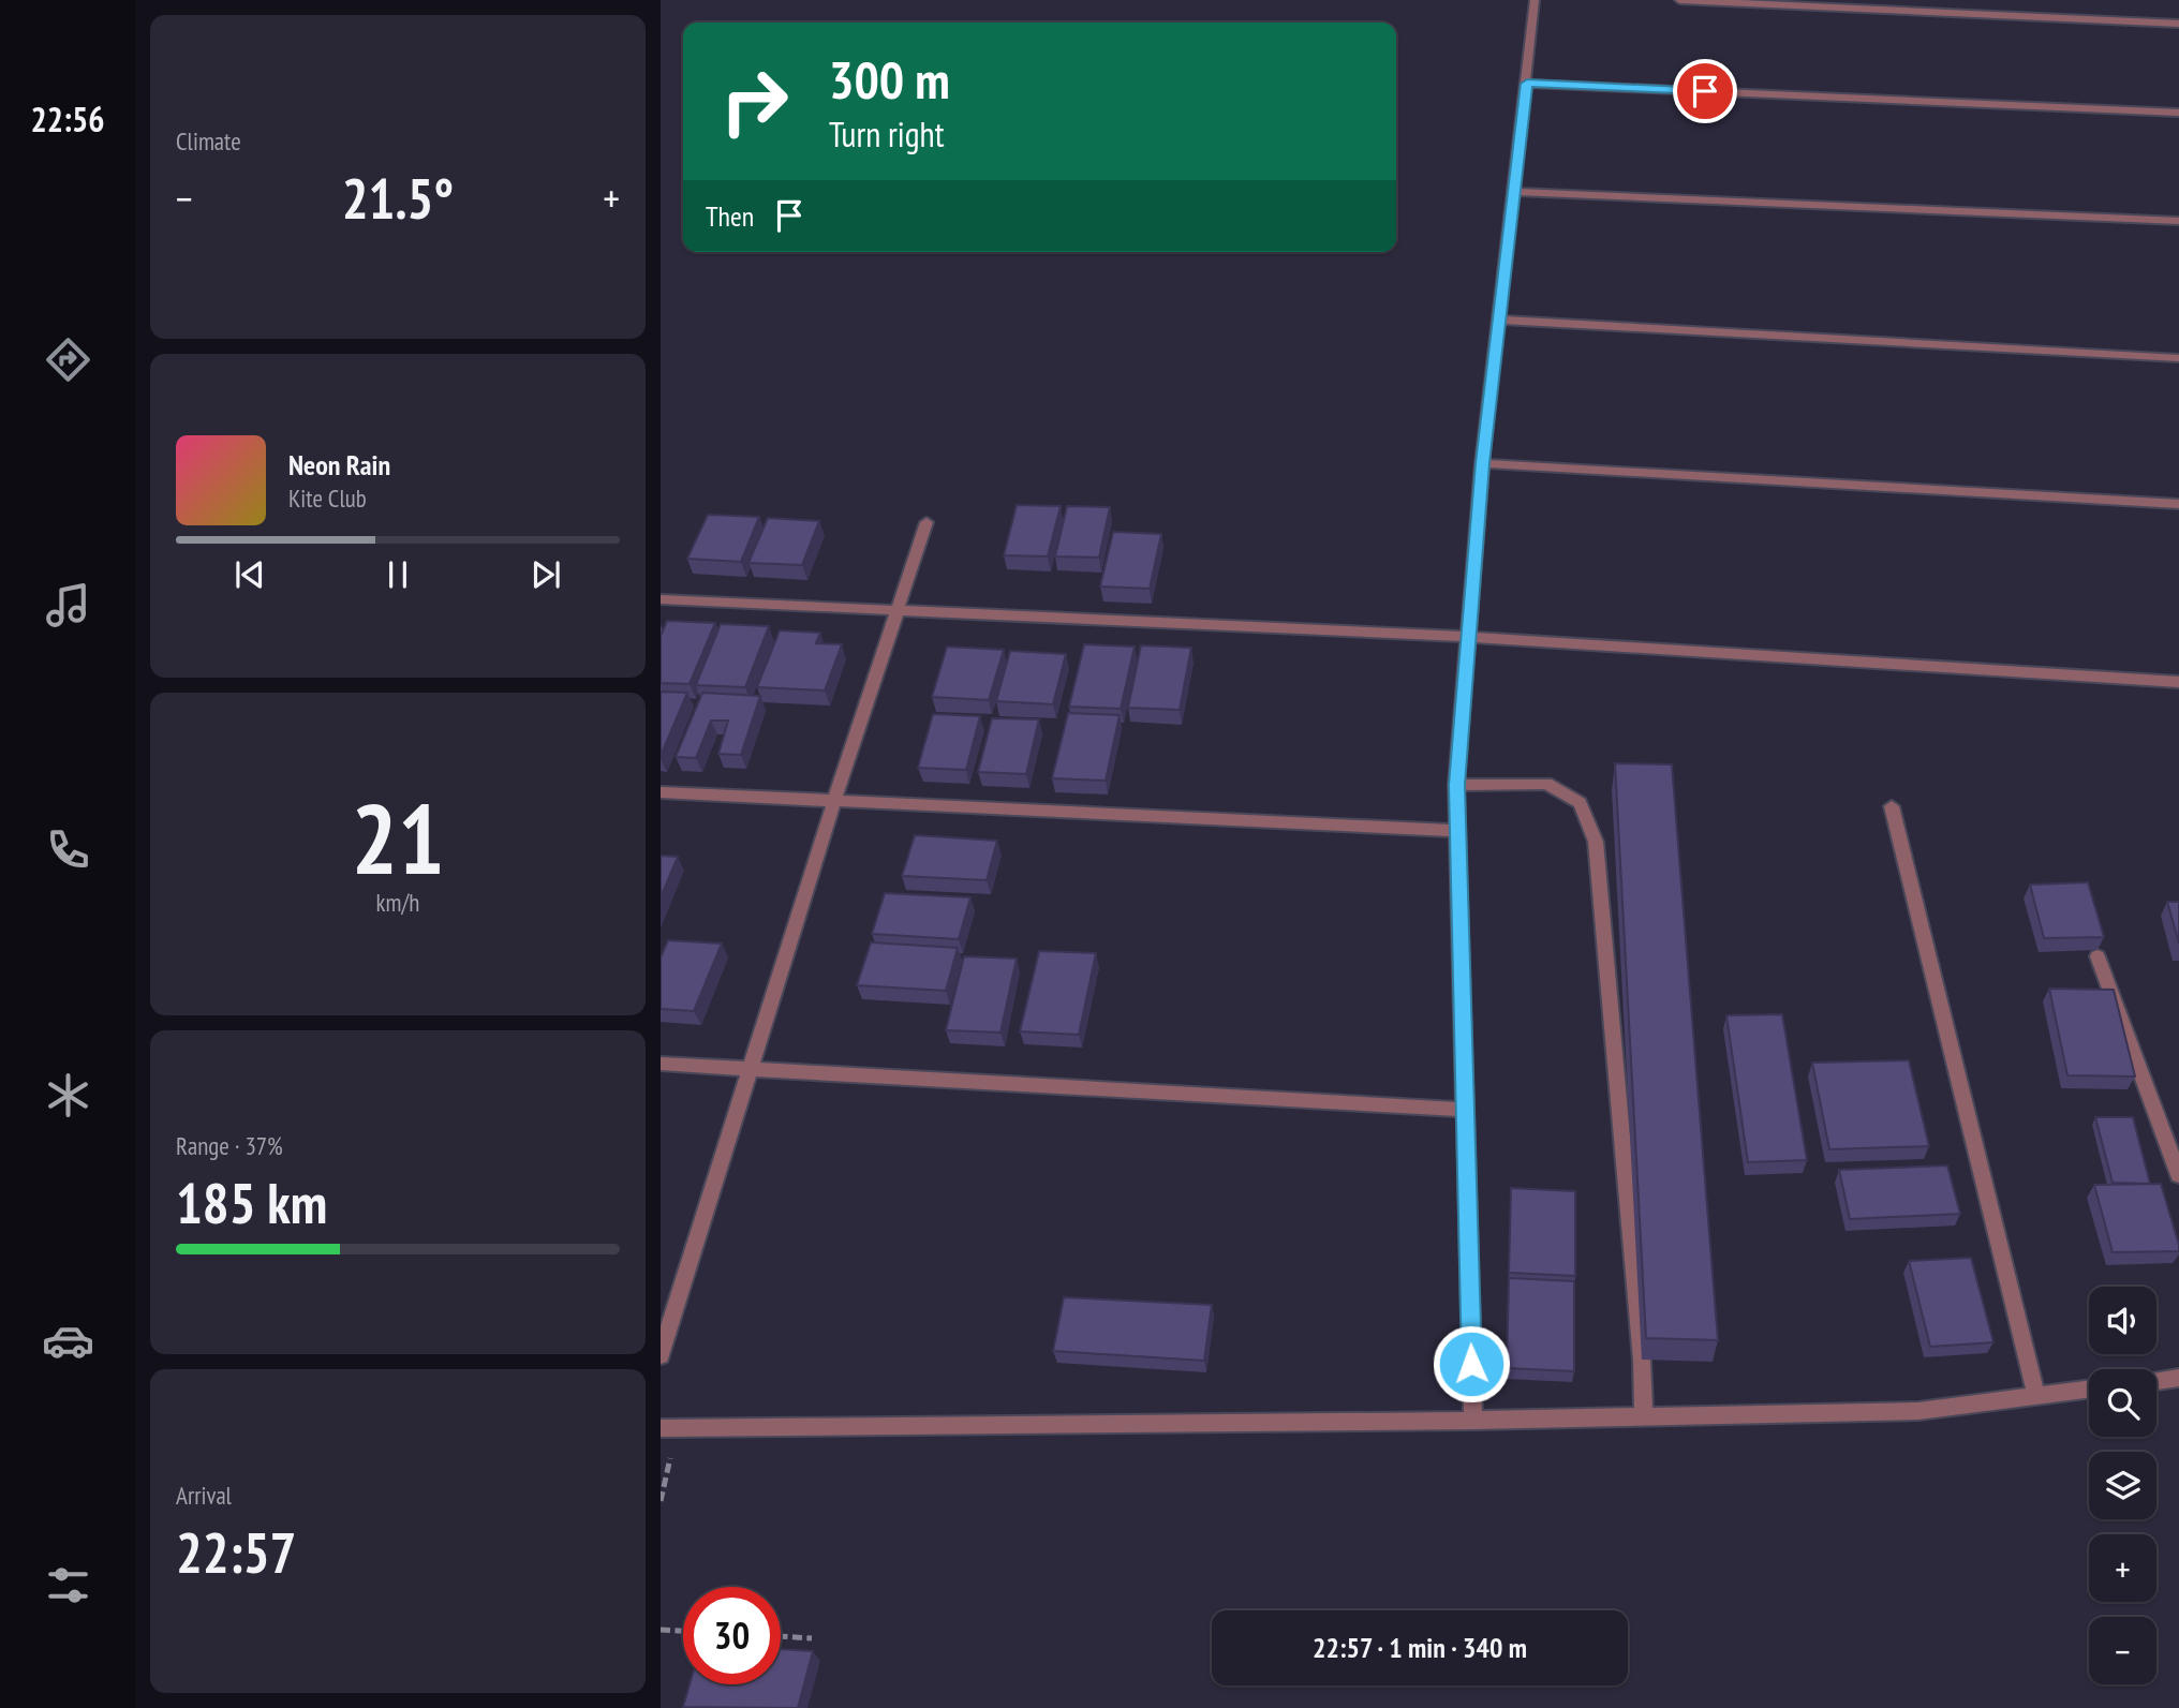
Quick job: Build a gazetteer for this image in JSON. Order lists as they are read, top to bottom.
{
  "page": {
    "tabs": "22:56",
    "tile": [
      "Climate",
      ["21", "km/h"],
      ["Range · 37%", "185 km"],
      ["Arrival", "22:57"]
    ],
    "turn": ["300 m", "Turn right"],
    "heat": ["−", "21.5°", "+"],
    "then": "Then",
    "song": ["Neon Rain", "Kite Club"],
    "map_buttons": ["+", "−"],
    "limit": "30",
    "trip": "22:57 · 1 min · 340 m"
  }
}
